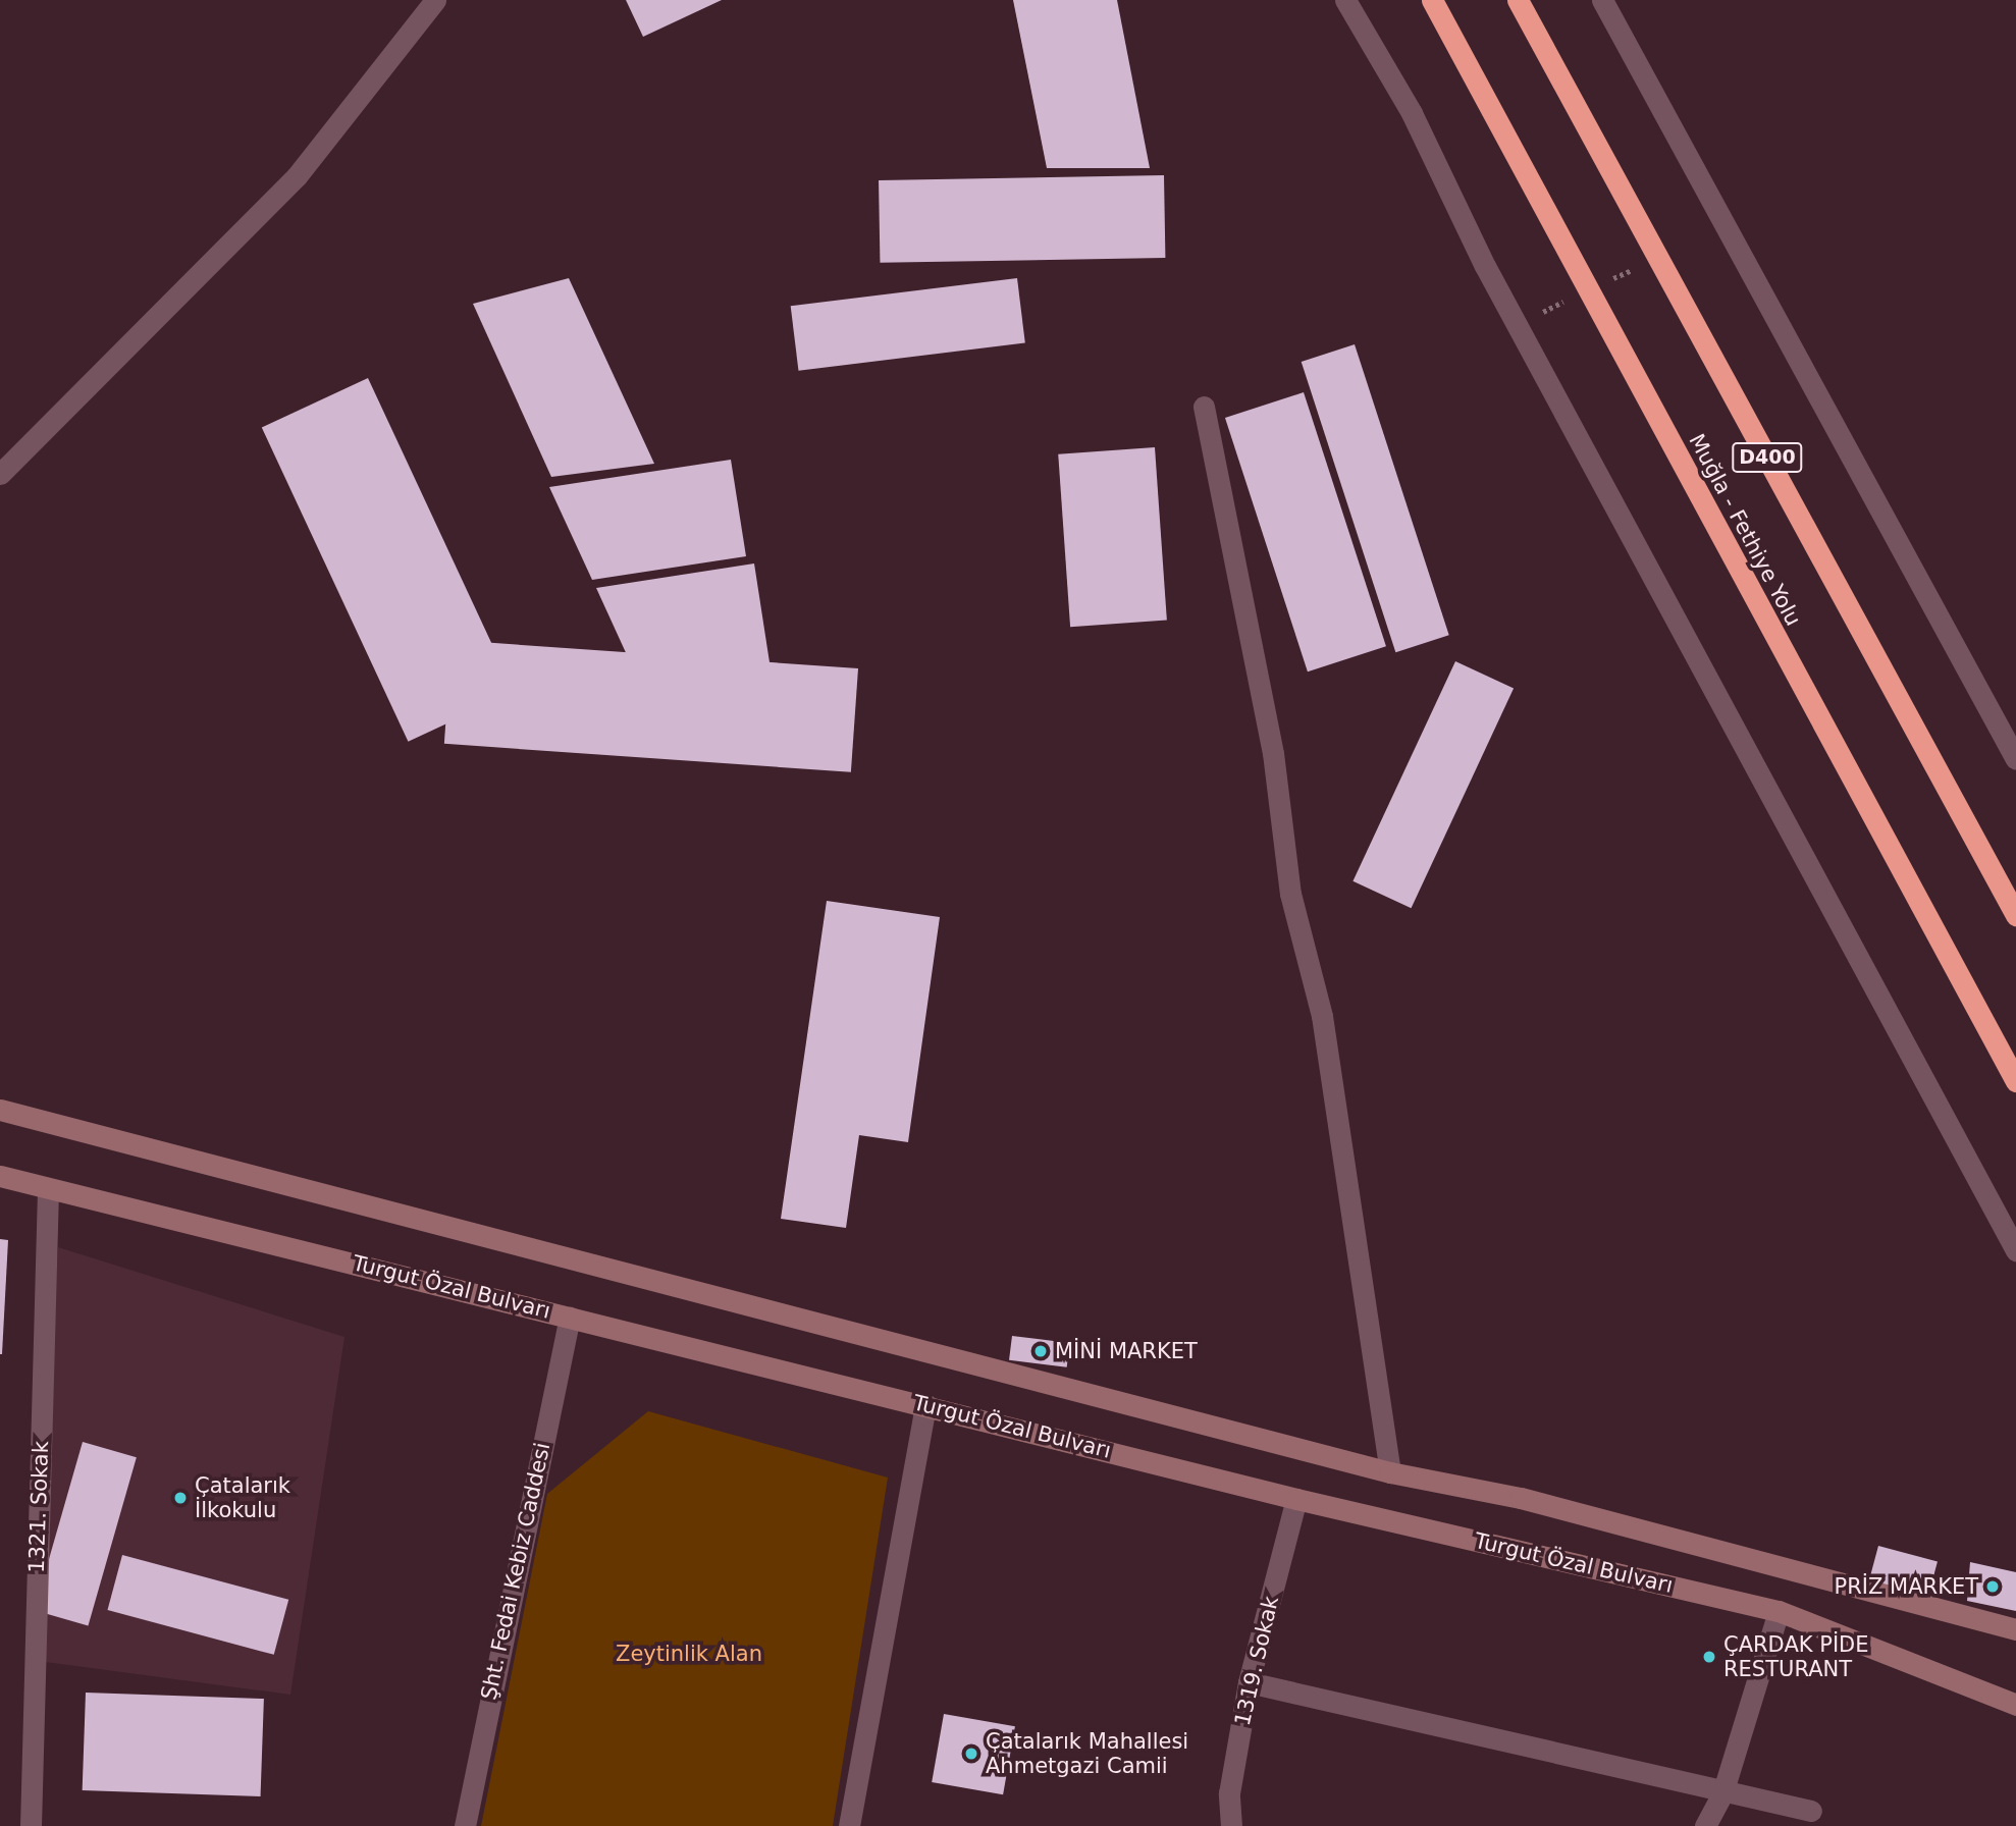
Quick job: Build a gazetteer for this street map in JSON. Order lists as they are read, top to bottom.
{
  "streets": {
    "highway": ["D400", "Muğla - Fethiye Yolu"],
    "main road": ["Turgut Özal Bulvarı"],
    "street": ["1321. Sokak", "Şht. Fedai Kebiz Caddesi", "1319. Sokak"]
  },
  "crossings": [
    ["Turgut Özal Bulvarı", "1321. Sokak"],
    ["Turgut Özal Bulvarı", "Şht. Fedai Kebiz Caddesi"],
    ["Turgut Özal Bulvarı", "1319. Sokak"]
  ],
  "parks": ["Zeytinlik Alan"],
  "places": [
    "MİNİ MARKET",
    "Çatalarık İlkokulu",
    "PRİZ MARKET",
    "ÇARDAK PİDE RESTURANT",
    "Çatalarık Mahallesi Ahmetgazi Camii"
  ]
}
